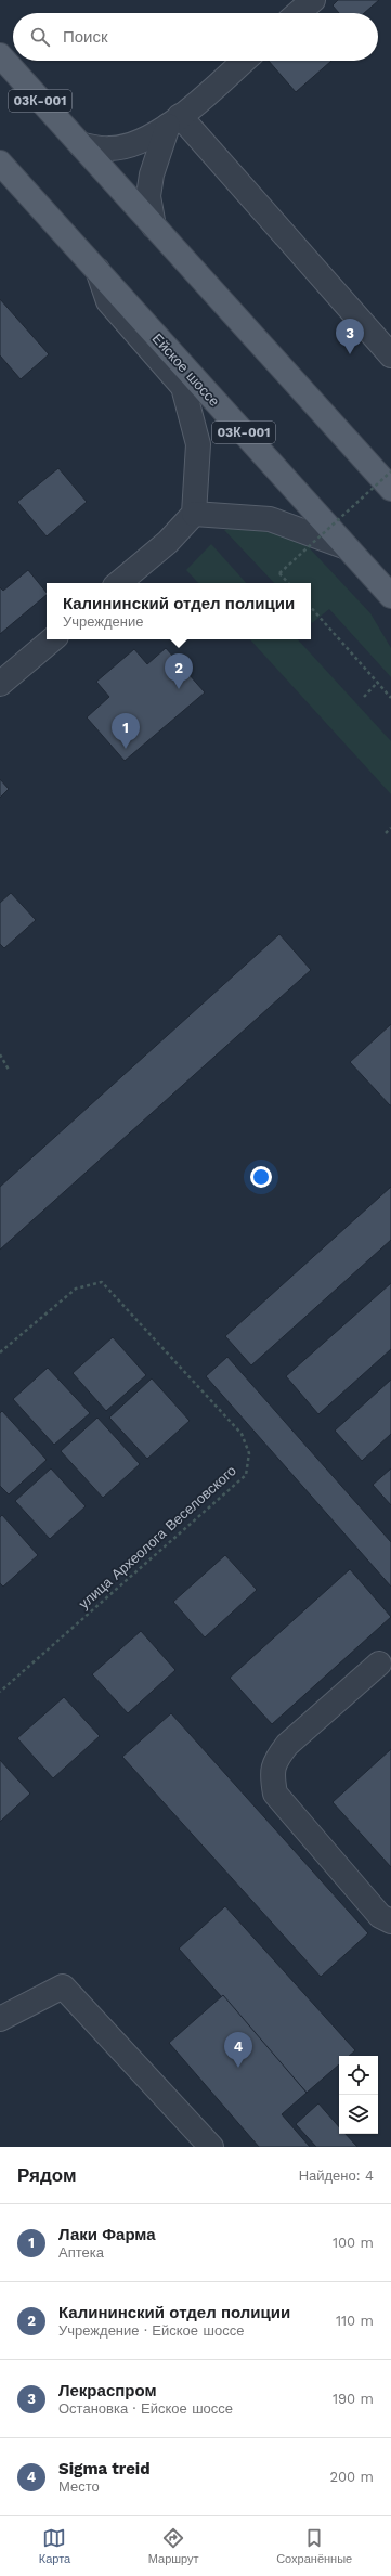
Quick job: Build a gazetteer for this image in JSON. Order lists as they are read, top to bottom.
{
  "streets": {
    "main road": ["03К-001", "Ейское шоссе"],
    "path": ["улица Археолога Веселовского"]
  },
  "page": {
    "search": "Поиск",
    "pins": [
      "3",
      "2",
      "1",
      "4"
    ],
    "popup": ["Калининский отдел полиции", "Учреждение"],
    "heading": ["Рядом", "Найдено: 4"],
    "list": [
      {
        "mark": "1",
        "name": "Лаки Фарма",
        "note": "Аптека",
        "value": "100 m"
      },
      {
        "mark": "2",
        "name": "Калининский отдел полиции",
        "note": "Учреждение · Ейское шоссе",
        "value": "110 m"
      },
      {
        "mark": "3",
        "name": "Лекраспром",
        "note": "Остановка · Ейское шоссе",
        "value": "190 m"
      },
      {
        "mark": "4",
        "name": "Sigma treid",
        "note": "Место",
        "value": "200 m"
      }
    ],
    "nav": ["Карта", "Маршрут", "Сохранённые"]
  }
}
